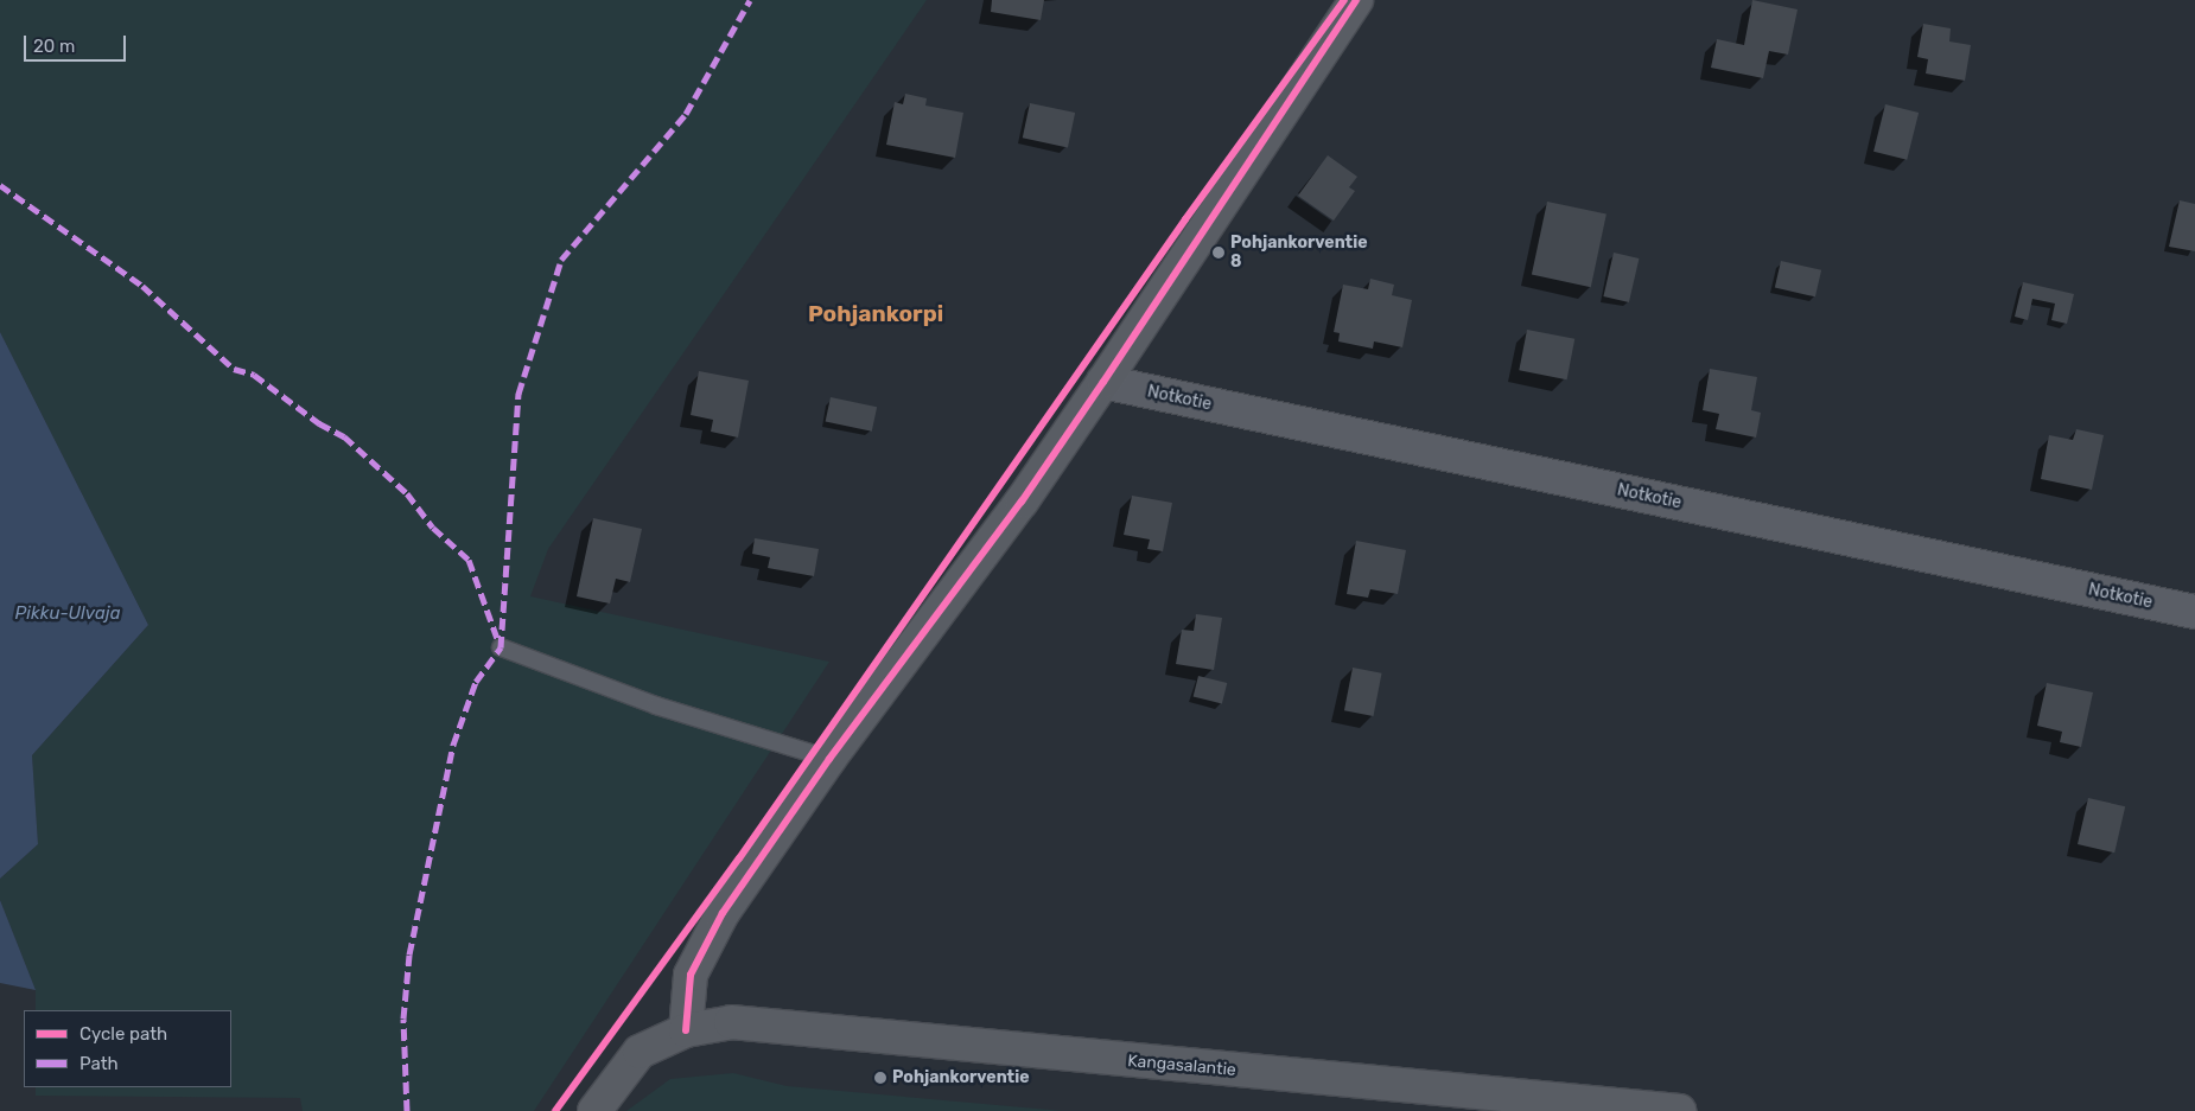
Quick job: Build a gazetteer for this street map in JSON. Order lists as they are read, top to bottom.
{
  "streets": {
    "street": ["Notkotie", "Kangasalantie"]
  },
  "districts": ["Pohjankorpi"],
  "water": ["Pikku-Ulvaja"],
  "places": ["Pohjankorventie 8", "Pohjankorventie"],
  "legend": ["Cycle path", "Path"],
  "scale_bar": "20 m"
}
